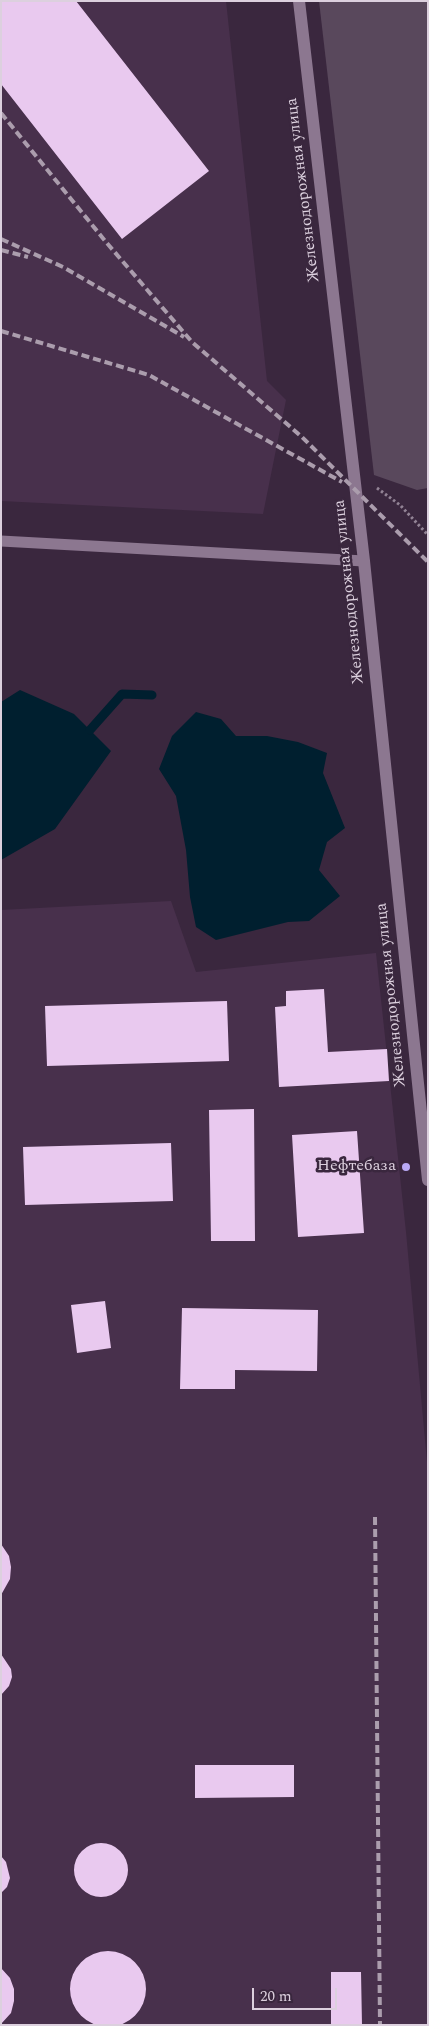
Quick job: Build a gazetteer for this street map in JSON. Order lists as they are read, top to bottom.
{
  "streets": {
    "street": ["Железнодорожная улица"]
  },
  "places": ["Нефтебаза"],
  "scale_bar": "20 m"
}
